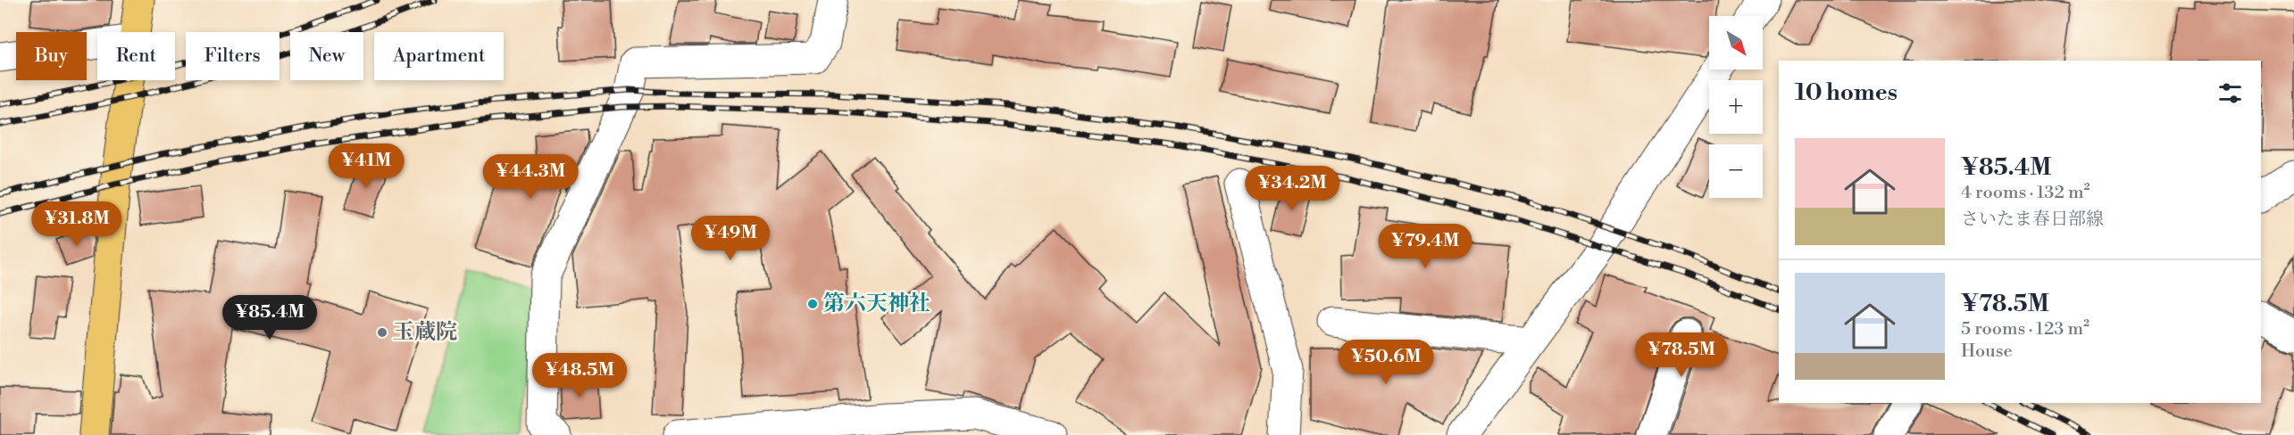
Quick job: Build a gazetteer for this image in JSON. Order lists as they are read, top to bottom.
{
  "places": ["第六天神社", "玉蔵院"],
  "north": "bottom right",
  "page": {
    "map_buttons": ["+", "−"],
    "chip": [
      "Buy",
      "Rent",
      "Filters",
      "New",
      "Apartment"
    ],
    "heading": "10 homes",
    "list": [
      {
        "name": "¥85.4M",
        "note": "4 rooms · 132 m² · さいたま春日部線"
      },
      {
        "name": "¥78.5M",
        "note": "5 rooms · 123 m² · House"
      }
    ],
    "price": [
      "¥41M",
      "¥44.3M",
      "¥34.2M",
      "¥31.8M",
      "¥49M",
      "¥79.4M",
      "¥85.4M",
      "¥78.5M",
      "¥50.6M",
      "¥48.5M"
    ]
  }
}
